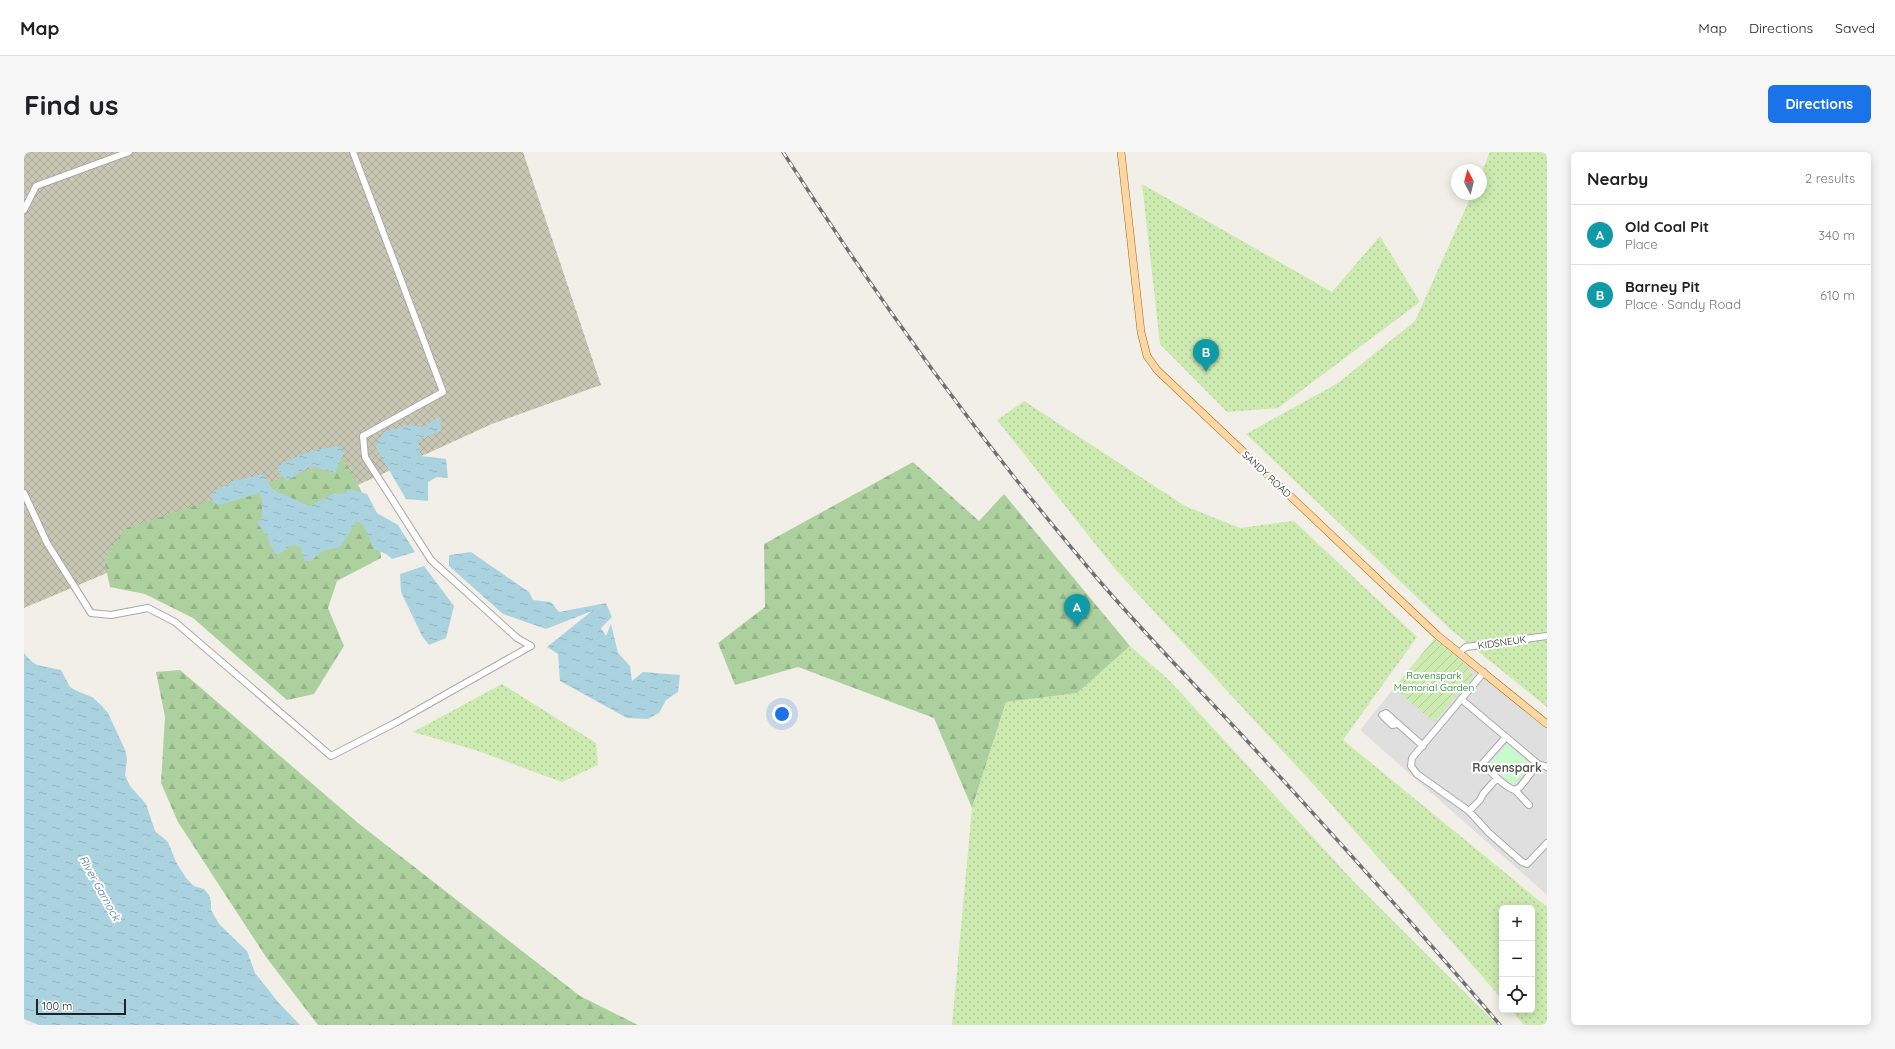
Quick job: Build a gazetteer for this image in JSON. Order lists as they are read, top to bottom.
{
  "streets": {
    "main road": ["SANDY ROAD"],
    "street": ["KIDSNEUK"]
  },
  "crossings": [
    ["SANDY ROAD", "KIDSNEUK"]
  ],
  "districts": ["Ravenspark"],
  "water": ["River Garnock"],
  "parks": ["Ravenspark Memorial Garden"],
  "scale_bar": "100 m",
  "north": "top",
  "page": {
    "header": "Map",
    "nav": ["Map", "Directions", "Saved"],
    "buttons": "Directions",
    "title": "Find us",
    "heading": ["Nearby", "2 results"],
    "list": [
      {
        "mark": "A",
        "name": "Old Coal Pit",
        "note": "Place",
        "value": "340 m"
      },
      {
        "mark": "B",
        "name": "Barney Pit",
        "note": "Place · Sandy Road",
        "value": "610 m"
      }
    ],
    "pins": ["B", "A"],
    "map_buttons": ["+", "−"],
    "scale": "100 m"
  }
}
